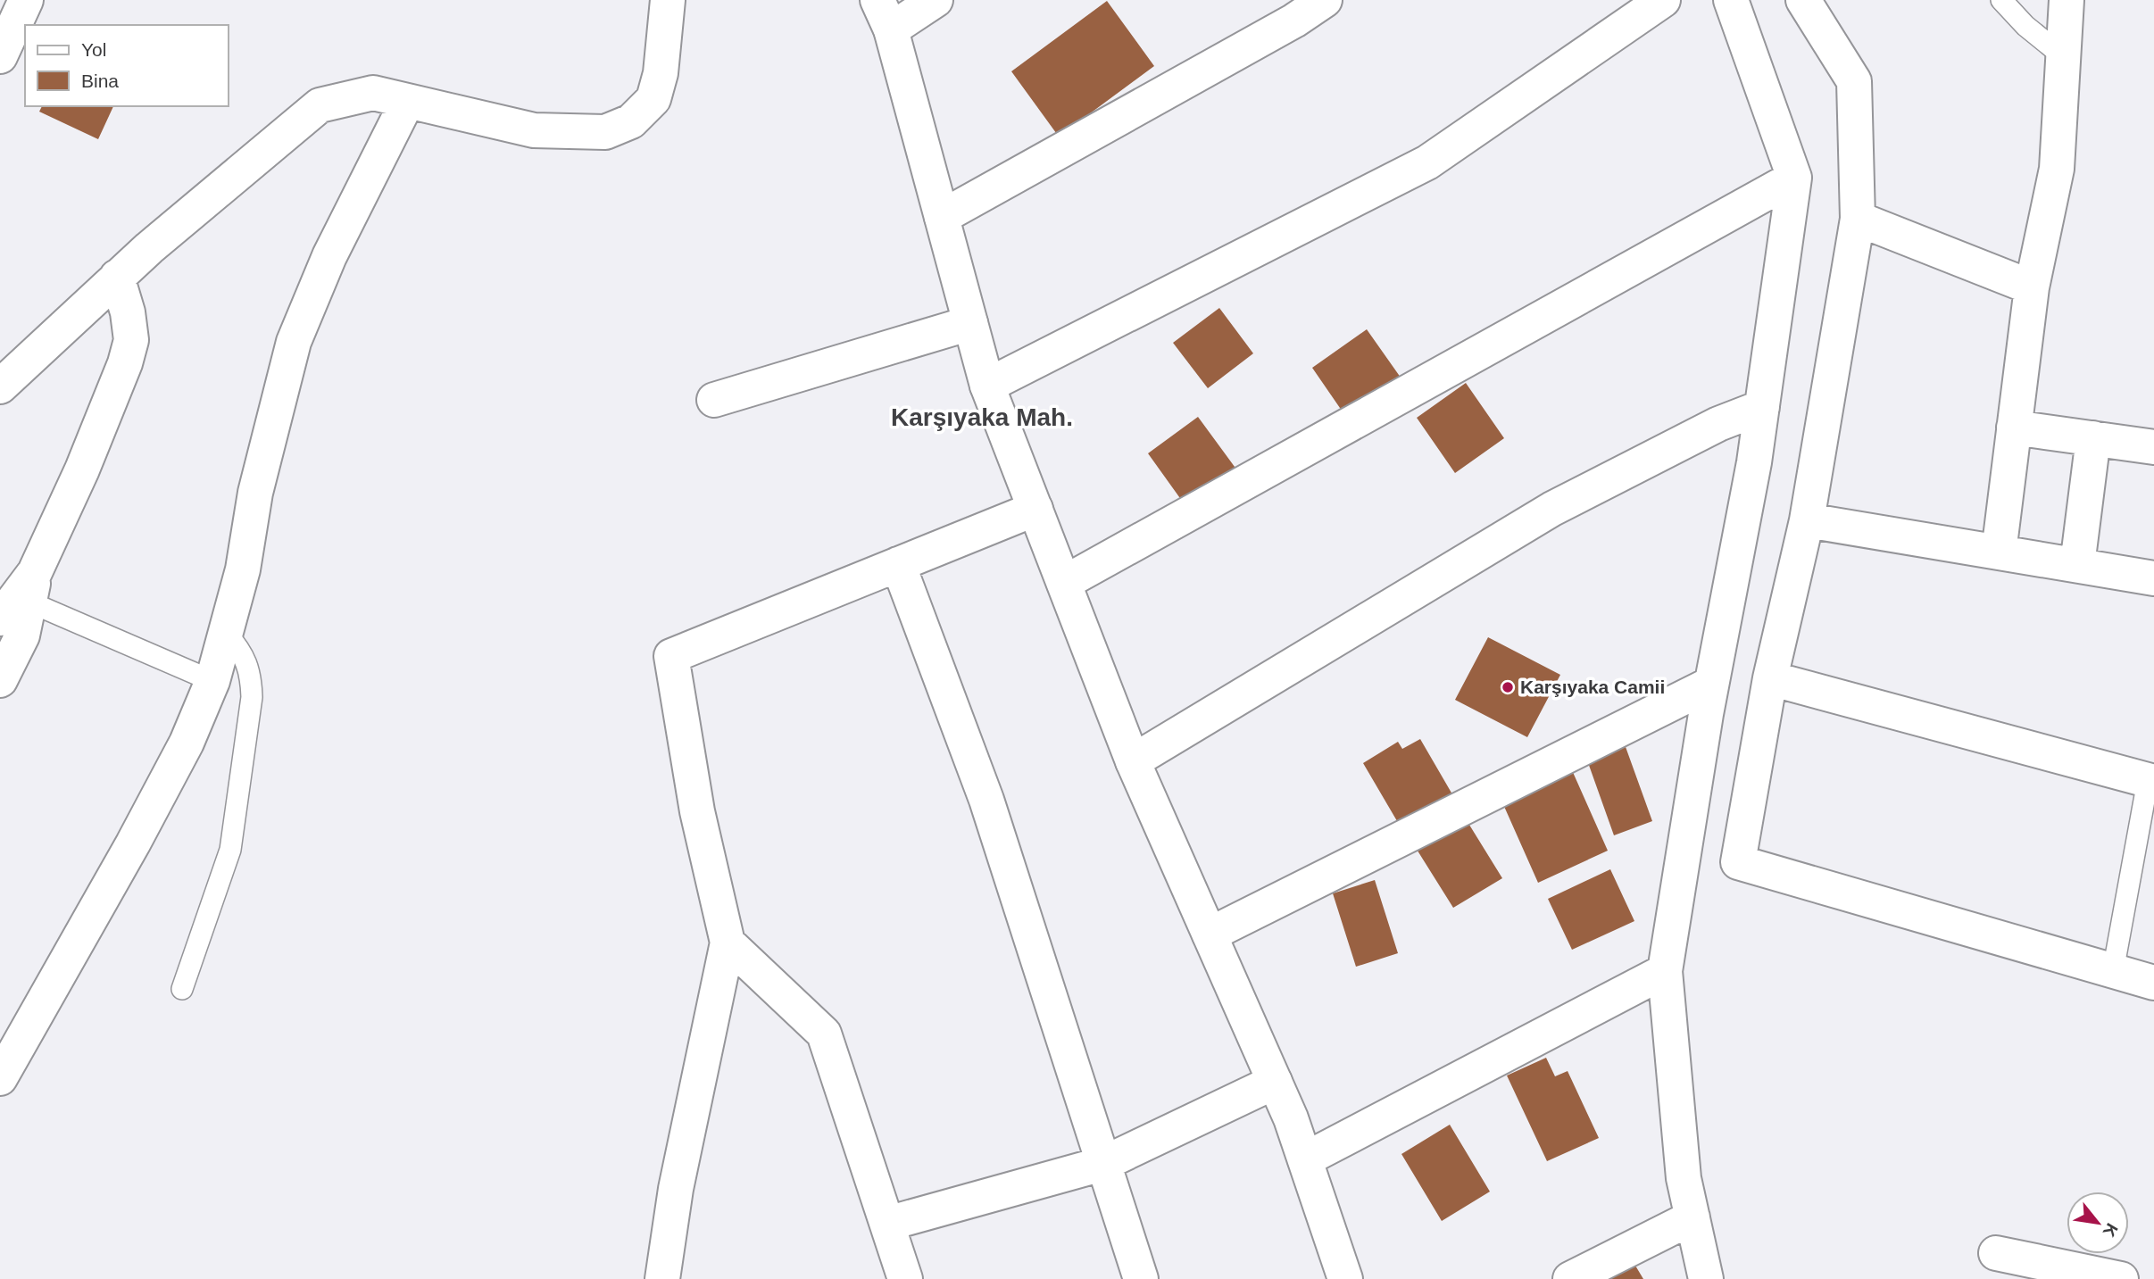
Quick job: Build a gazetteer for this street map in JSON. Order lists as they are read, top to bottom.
{
  "districts": ["Karşıyaka Mah."],
  "places": ["Karşıyaka Camii"],
  "legend": ["Yol", "Bina"],
  "north": "bottom right"
}
